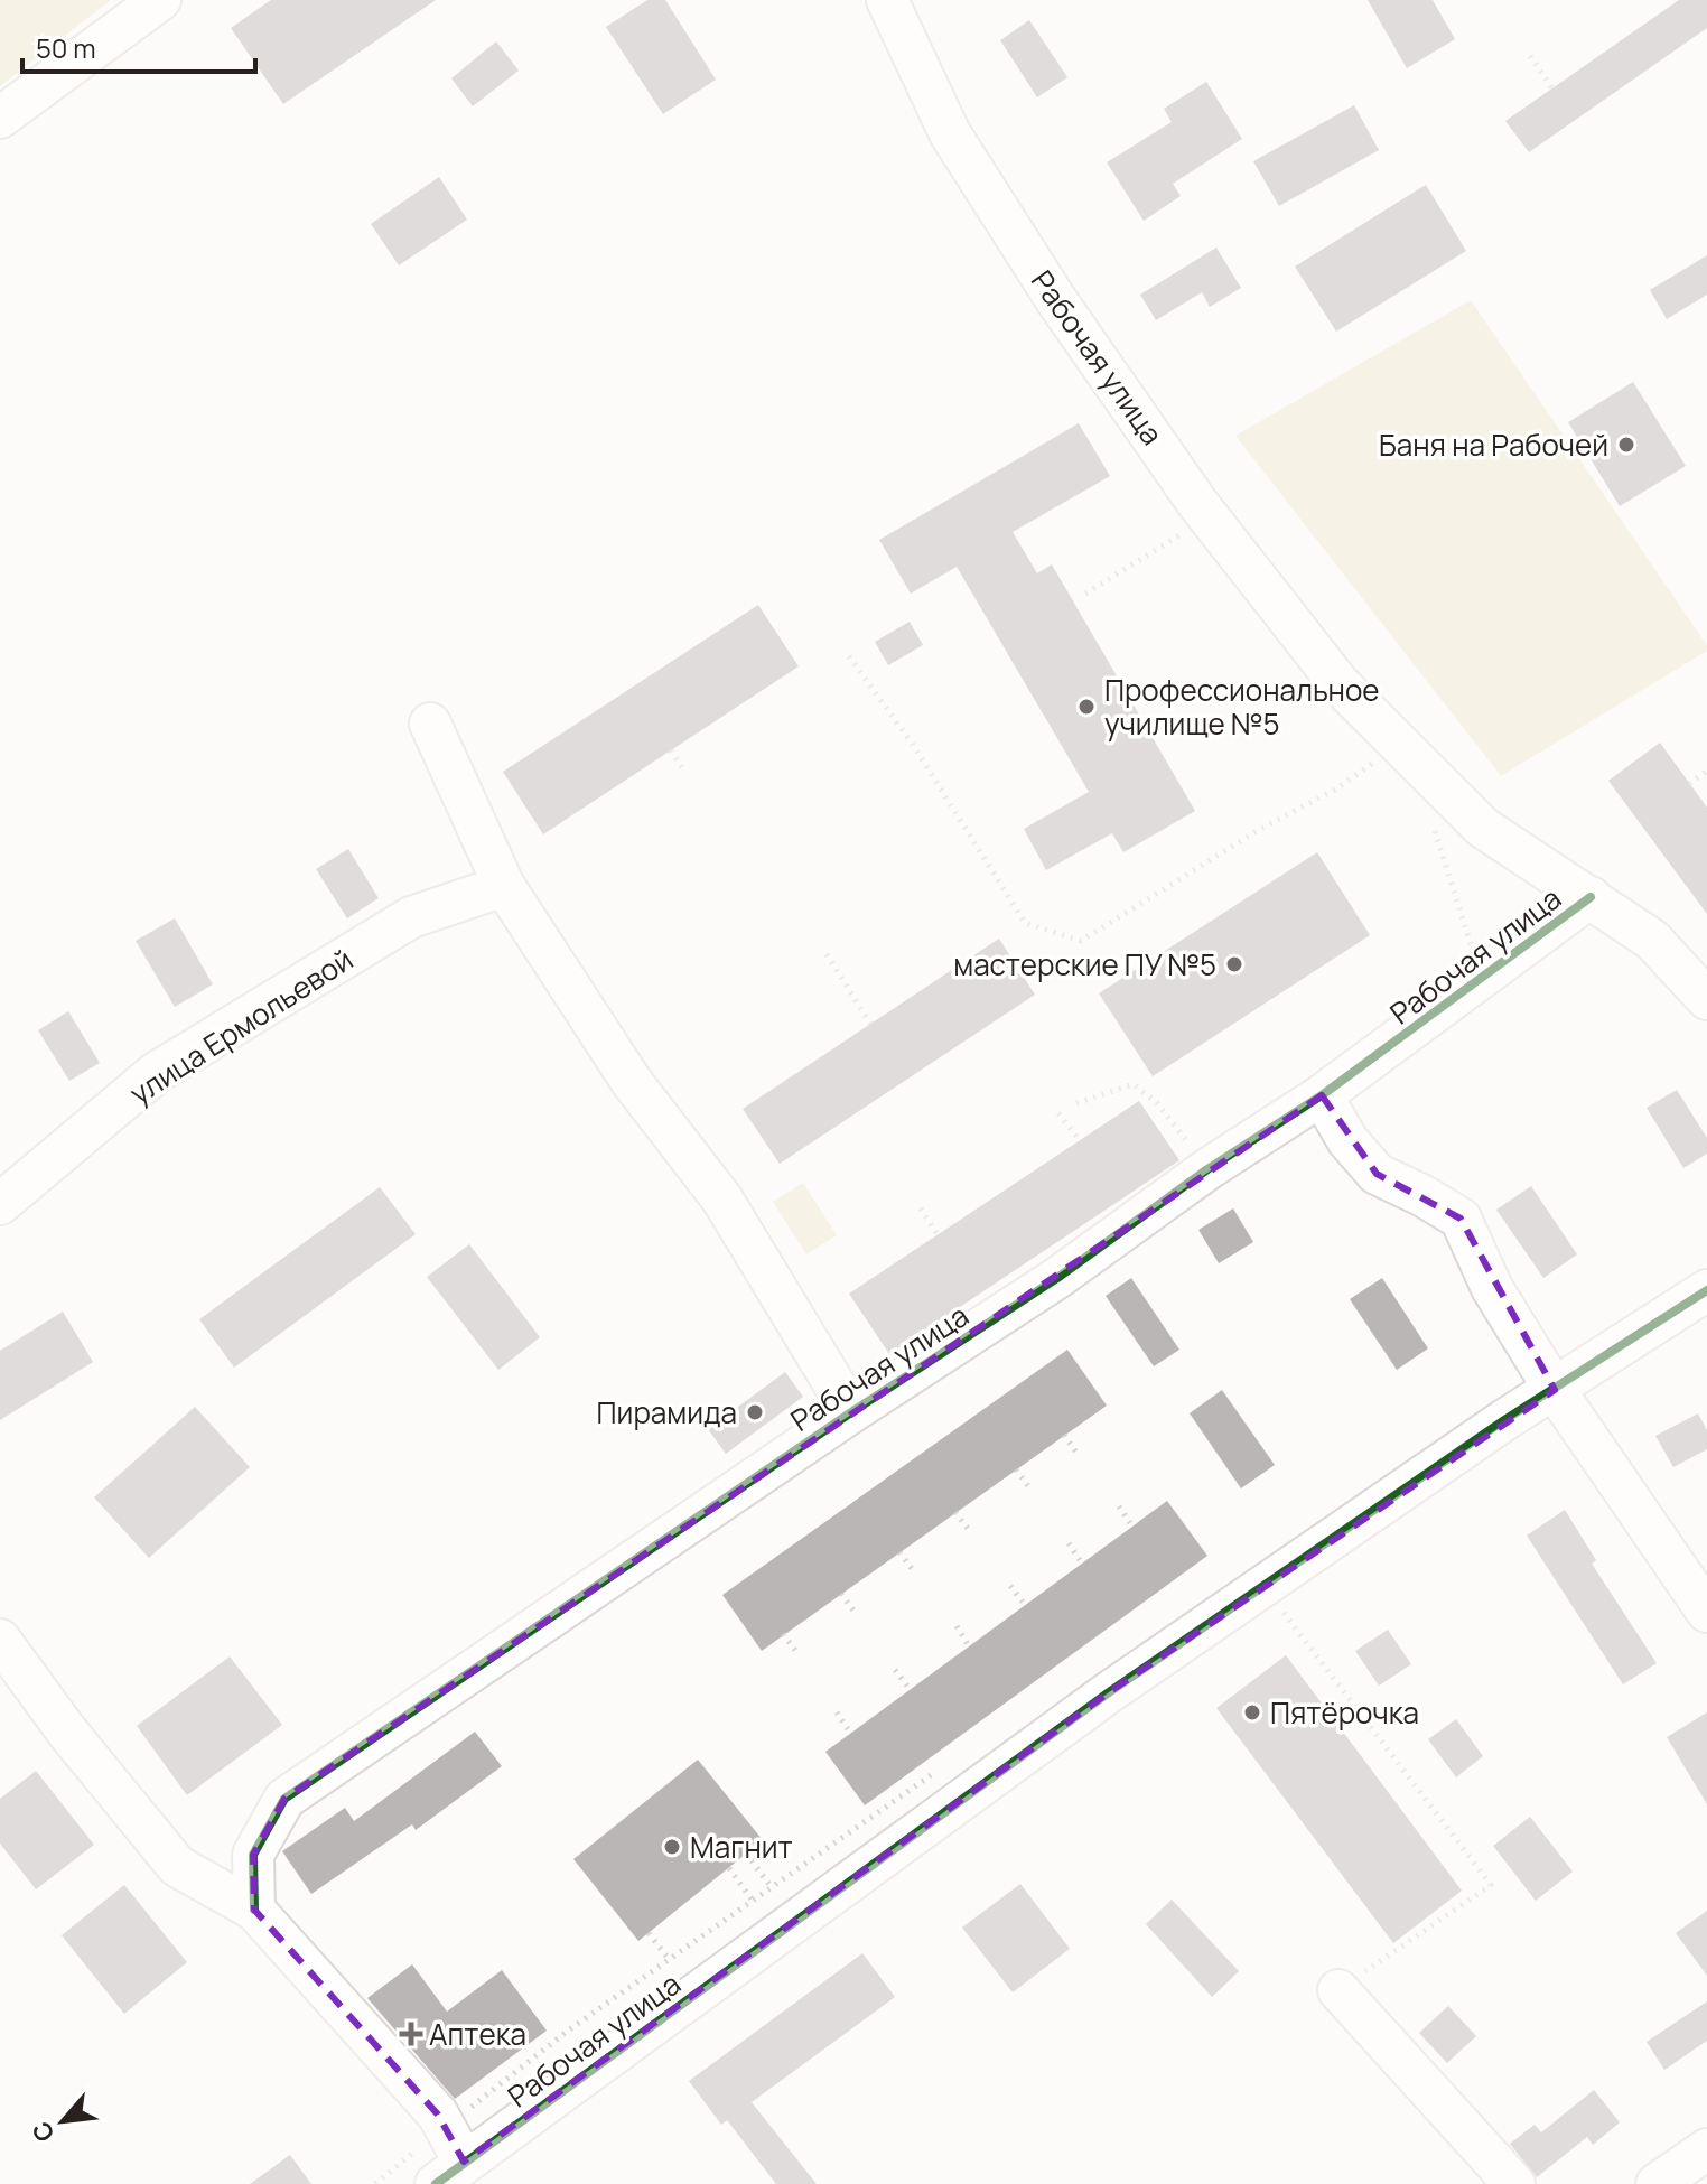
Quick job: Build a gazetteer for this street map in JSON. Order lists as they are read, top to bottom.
{
  "streets": {
    "street": ["Рабочая улица", "улица Ермольевой"]
  },
  "places": {
    "other": [
      "Баня на Рабочей",
      "Профессиональное училище №5",
      "мастерские ПУ №5",
      "Пирамида",
      "Пятёрочка",
      "Магнит"
    ],
    "health": ["Аптека"]
  },
  "scale_bar": "50 m",
  "north": "bottom left"
}
